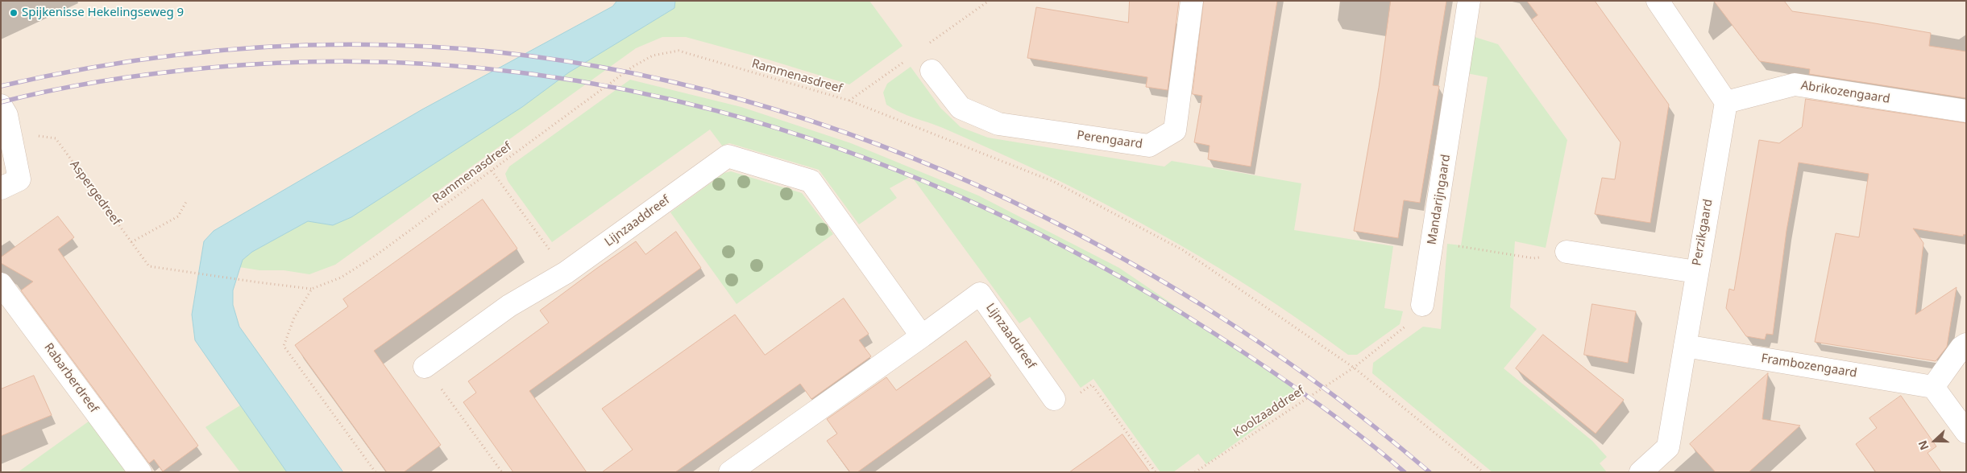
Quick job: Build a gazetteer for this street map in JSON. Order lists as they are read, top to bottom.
{
  "streets": {
    "street": [
      "Abrikozengaard",
      "Perengaard",
      "Mandarijngaard",
      "Lijnzaaddreef",
      "Perzikgaard",
      "Frambozengaard",
      "Rabarberdreef"
    ],
    "path": ["Rammenasdreef", "Aspergedreef", "Koolzaaddreef"]
  },
  "crossings": [
    ["Rammenasdreef", "Aspergedreef"],
    ["Rammenasdreef", "Koolzaaddreef"],
    ["Abrikozengaard", "Perzikgaard"],
    ["Perzikgaard", "Frambozengaard"]
  ],
  "places": ["Spijkenisse Hekelingseweg 9"],
  "north": "left"
}
